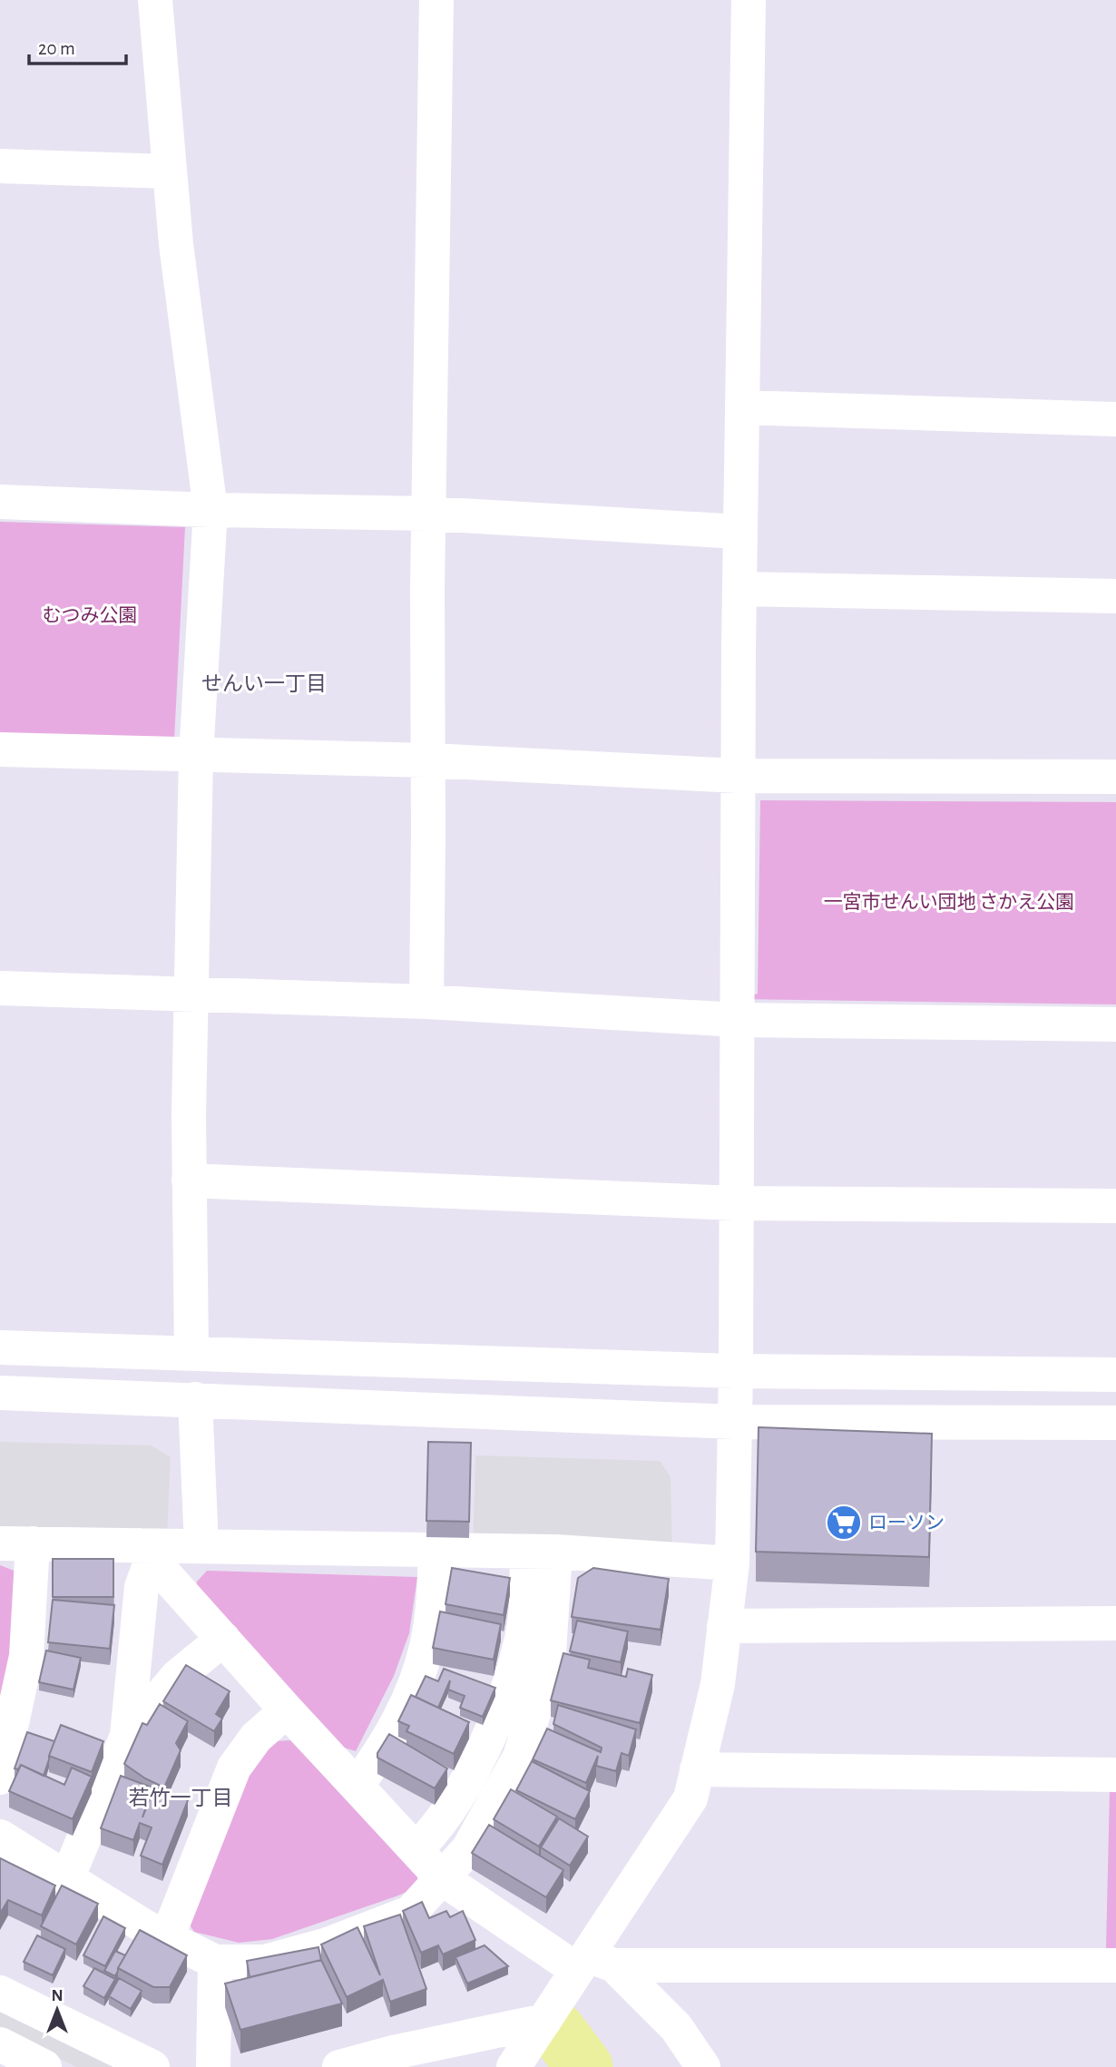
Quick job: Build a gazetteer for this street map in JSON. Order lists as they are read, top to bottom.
{
  "districts": ["せんい一丁目", "若竹一丁目"],
  "parks": ["むつみ公園", "一宮市せんい団地 さかえ公園"],
  "places": {
    "supermarket": ["ローソン"]
  },
  "scale_bar": "20 m",
  "north": "top"
}
